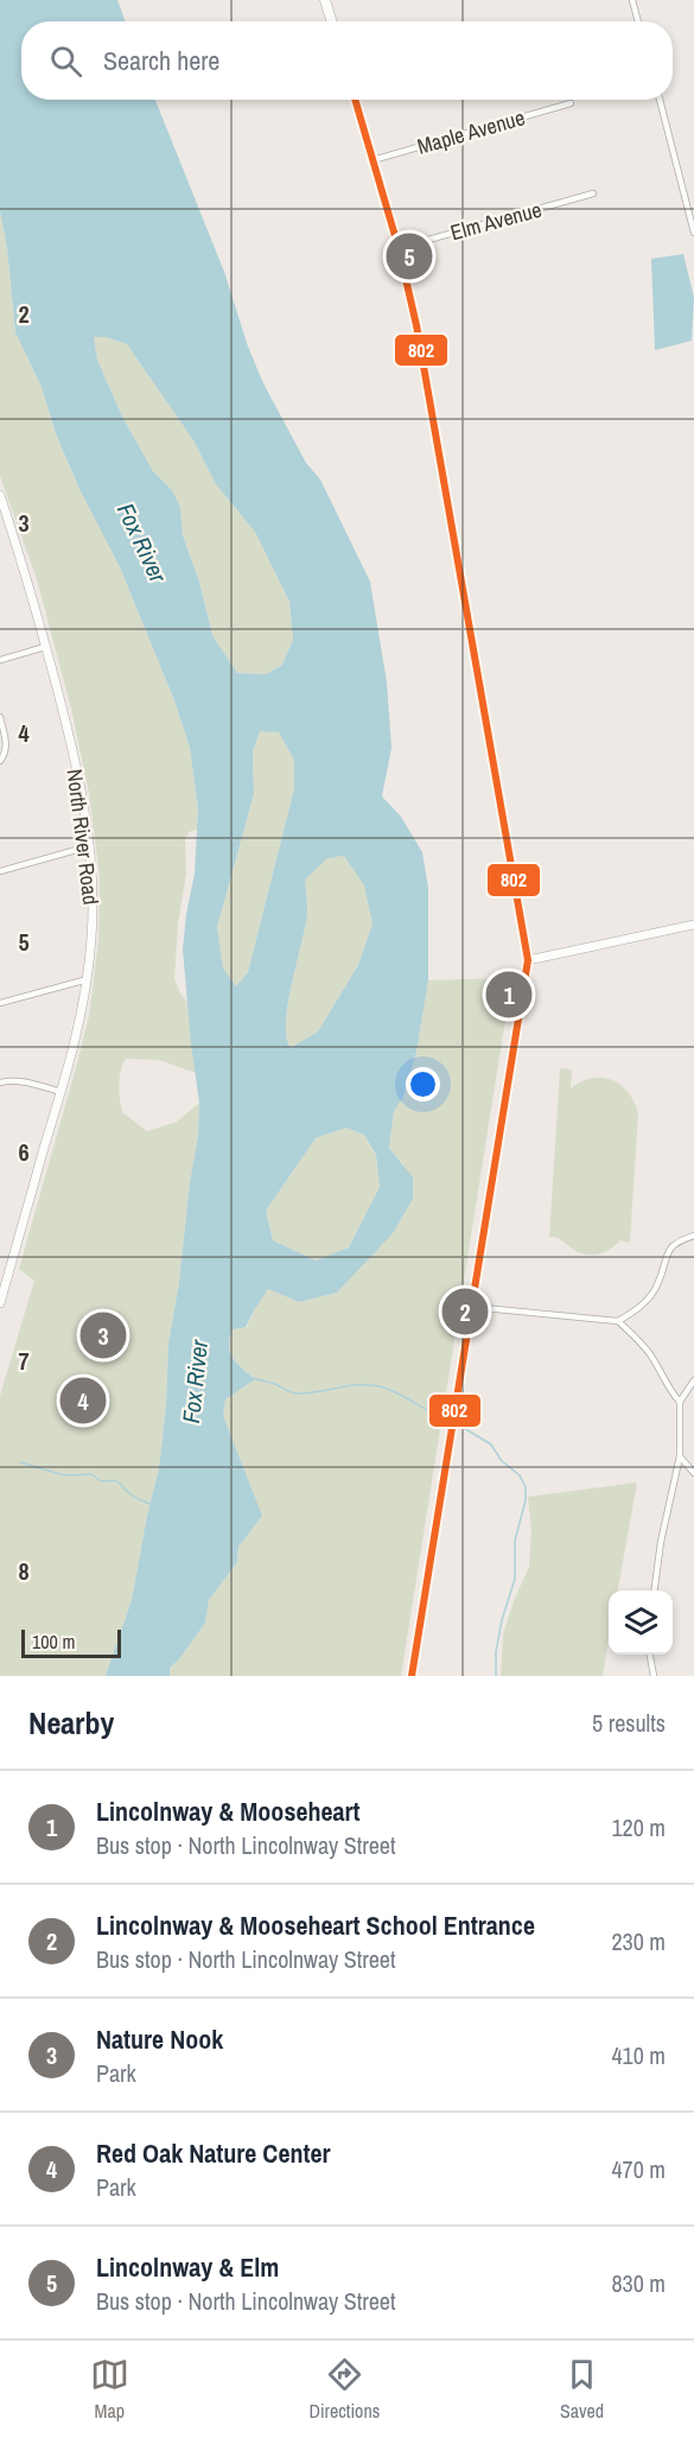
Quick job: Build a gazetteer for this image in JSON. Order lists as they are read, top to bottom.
{
  "streets": {
    "main road": ["North River Road"],
    "street": ["Maple Avenue", "Elm Avenue"]
  },
  "water": ["Fox River"],
  "lines": ["transit line 802"],
  "scale_bar": "100 m",
  "page": {
    "search": "Search here",
    "pins": [
      "5",
      "1",
      "2",
      "3",
      "4"
    ],
    "scale": "100 m",
    "heading": ["Nearby", "5 results"],
    "list": [
      {
        "mark": "1",
        "name": "Lincolnway & Mooseheart",
        "note": "Bus stop · North Lincolnway Street",
        "value": "120 m"
      },
      {
        "mark": "2",
        "name": "Lincolnway & Mooseheart School Entrance",
        "note": "Bus stop · North Lincolnway Street",
        "value": "230 m"
      },
      {
        "mark": "3",
        "name": "Nature Nook",
        "note": "Park",
        "value": "410 m"
      },
      {
        "mark": "4",
        "name": "Red Oak Nature Center",
        "note": "Park",
        "value": "470 m"
      },
      {
        "mark": "5",
        "name": "Lincolnway & Elm",
        "note": "Bus stop · North Lincolnway Street",
        "value": "830 m"
      }
    ],
    "nav": ["Map", "Directions", "Saved"]
  },
  "grid": {
    "rows": [
      "2",
      "3",
      "4",
      "5",
      "6",
      "7",
      "8"
    ]
  }
}
